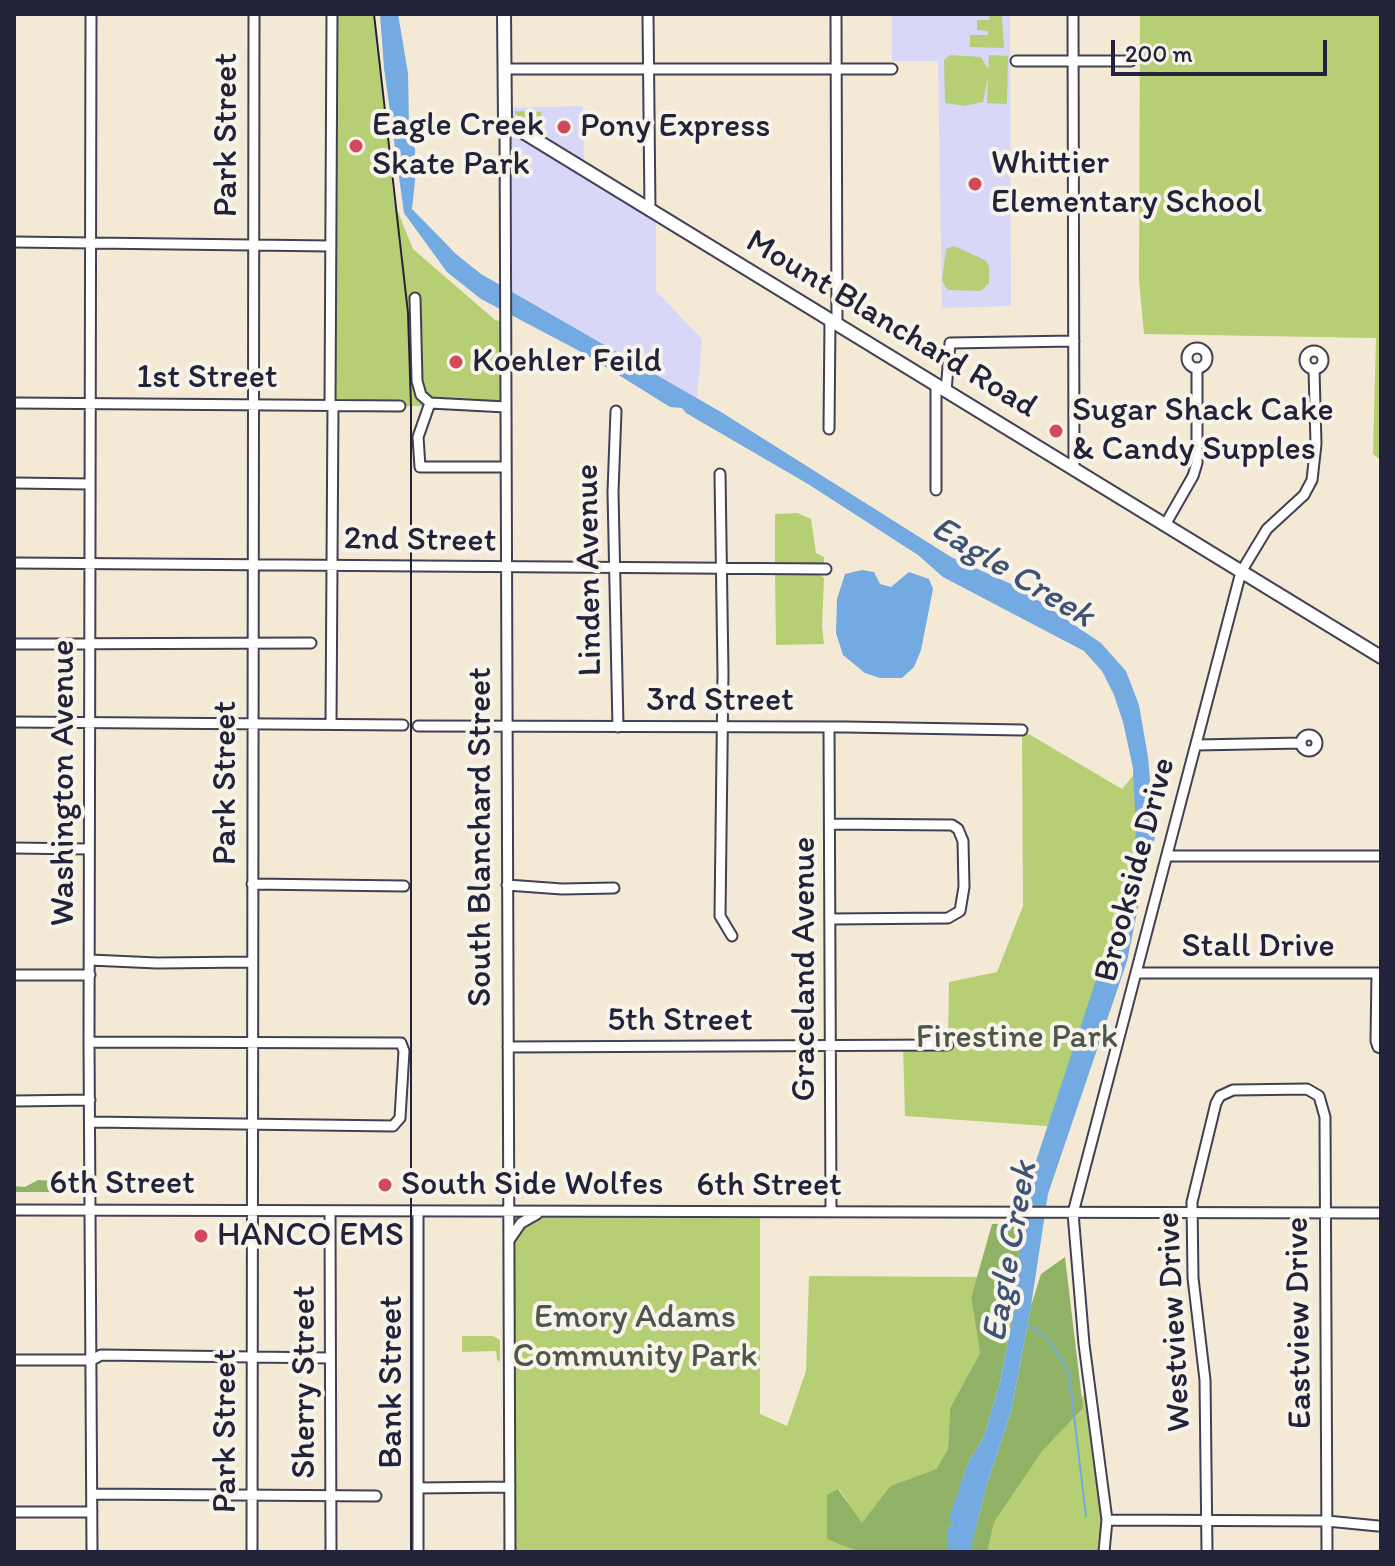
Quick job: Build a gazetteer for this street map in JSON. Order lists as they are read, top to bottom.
{
  "streets": {
    "main road": ["Mount Blanchard Road"],
    "street": [
      "Park Street",
      "1st Street",
      "2nd Street",
      "Linden Avenue",
      "3rd Street",
      "Washington Avenue",
      "South Blanchard Street",
      "Brookside Drive",
      "Stall Drive",
      "Graceland Avenue",
      "5th Street",
      "6th Street",
      "Westview Drive",
      "Eastview Drive",
      "Sherry Street",
      "Bank Street"
    ]
  },
  "crossings": [
    ["Park Street", "1st Street"],
    ["Park Street", "2nd Street"],
    ["Park Street", "6th Street"],
    ["Mount Blanchard Road", "South Blanchard Street"],
    ["Mount Blanchard Road", "Brookside Drive"],
    ["1st Street", "Washington Avenue"],
    ["2nd Street", "Linden Avenue"],
    ["2nd Street", "Washington Avenue"],
    ["2nd Street", "South Blanchard Street"],
    ["Linden Avenue", "3rd Street"],
    ["3rd Street", "South Blanchard Street"],
    ["3rd Street", "Graceland Avenue"],
    ["Washington Avenue", "6th Street"],
    ["South Blanchard Street", "5th Street"],
    ["South Blanchard Street", "6th Street"],
    ["Brookside Drive", "Stall Drive"],
    ["Brookside Drive", "6th Street"],
    ["Graceland Avenue", "5th Street"],
    ["Graceland Avenue", "6th Street"],
    ["6th Street", "Westview Drive"],
    ["6th Street", "Eastview Drive"],
    ["6th Street", "Sherry Street"],
    ["6th Street", "Bank Street"],
    ["Westview Drive", "Eastview Drive"]
  ],
  "water": ["Eagle Creek"],
  "parks": ["Firestine Park", "Emory Adams Community Park"],
  "places": [
    "Pony Express",
    "Eagle Creek Skate Park",
    "Whittier Elementary School",
    "Koehler Feild",
    "Sugar Shack Cake & Candy Supples",
    "South Side Wolfes",
    "HANCO EMS"
  ],
  "scale_bar": "200 m"
}
